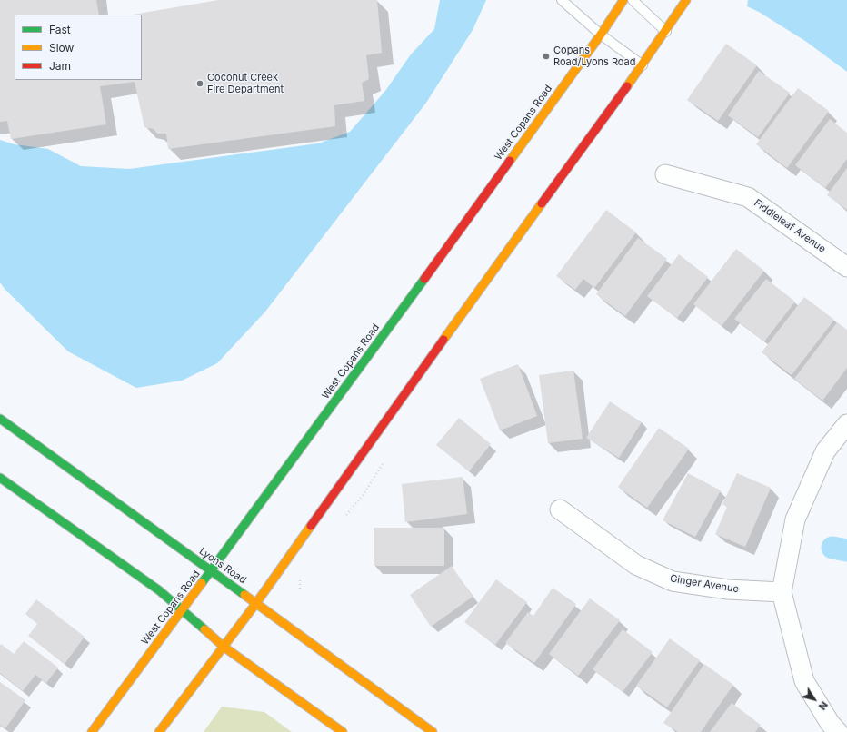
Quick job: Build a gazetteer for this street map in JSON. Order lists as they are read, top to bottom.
{
  "streets": {
    "main road": ["West Copans Road", "Lyons Road"],
    "street": ["Fiddleleaf Avenue", "Ginger Avenue"]
  },
  "crossings": [
    ["West Copans Road", "Lyons Road"]
  ],
  "places": ["Copans Road/Lyons Road", "Coconut Creek Fire Department"],
  "legend": ["Fast", "Slow", "Jam"],
  "north": "bottom right"
}
